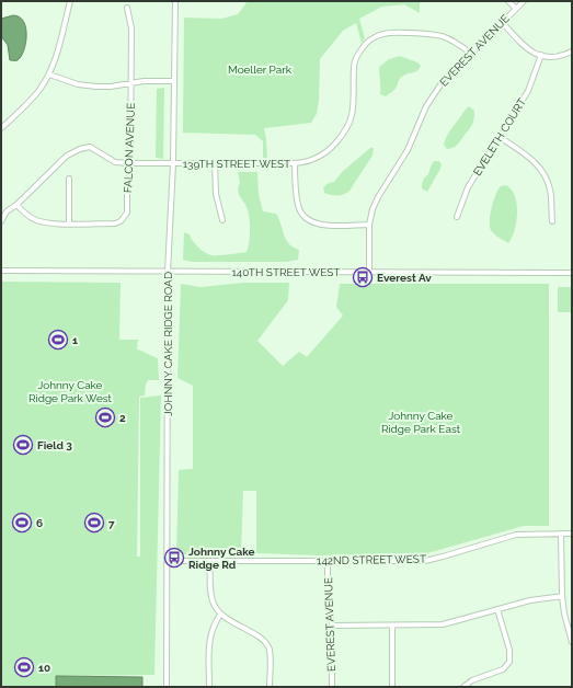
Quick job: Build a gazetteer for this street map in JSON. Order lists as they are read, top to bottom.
{
  "streets": {
    "street": [
      "EVEREST AVENUE",
      "EVELETH COURT",
      "FALCON AVENUE",
      "139TH STREET WEST",
      "140TH STREET WEST",
      "JOHNNY CAKE RIDGE ROAD",
      "142ND STREET WEST"
    ]
  },
  "crossings": [
    ["EVEREST AVENUE", "139TH STREET WEST"],
    ["EVEREST AVENUE", "140TH STREET WEST"],
    ["EVEREST AVENUE", "142ND STREET WEST"],
    ["FALCON AVENUE", "139TH STREET WEST"],
    ["139TH STREET WEST", "JOHNNY CAKE RIDGE ROAD"],
    ["140TH STREET WEST", "JOHNNY CAKE RIDGE ROAD"],
    ["JOHNNY CAKE RIDGE ROAD", "142ND STREET WEST"]
  ],
  "parks": ["Moeller Park", "Johnny Cake Ridge Park West", "Johnny Cake Ridge Park East"],
  "places": {
    "bus stop": ["Everest Av", "Johnny Cake Ridge Rd"],
    "sports": [
      "1",
      "2",
      "Field 3",
      "6",
      "7",
      "10"
    ]
  }
}
